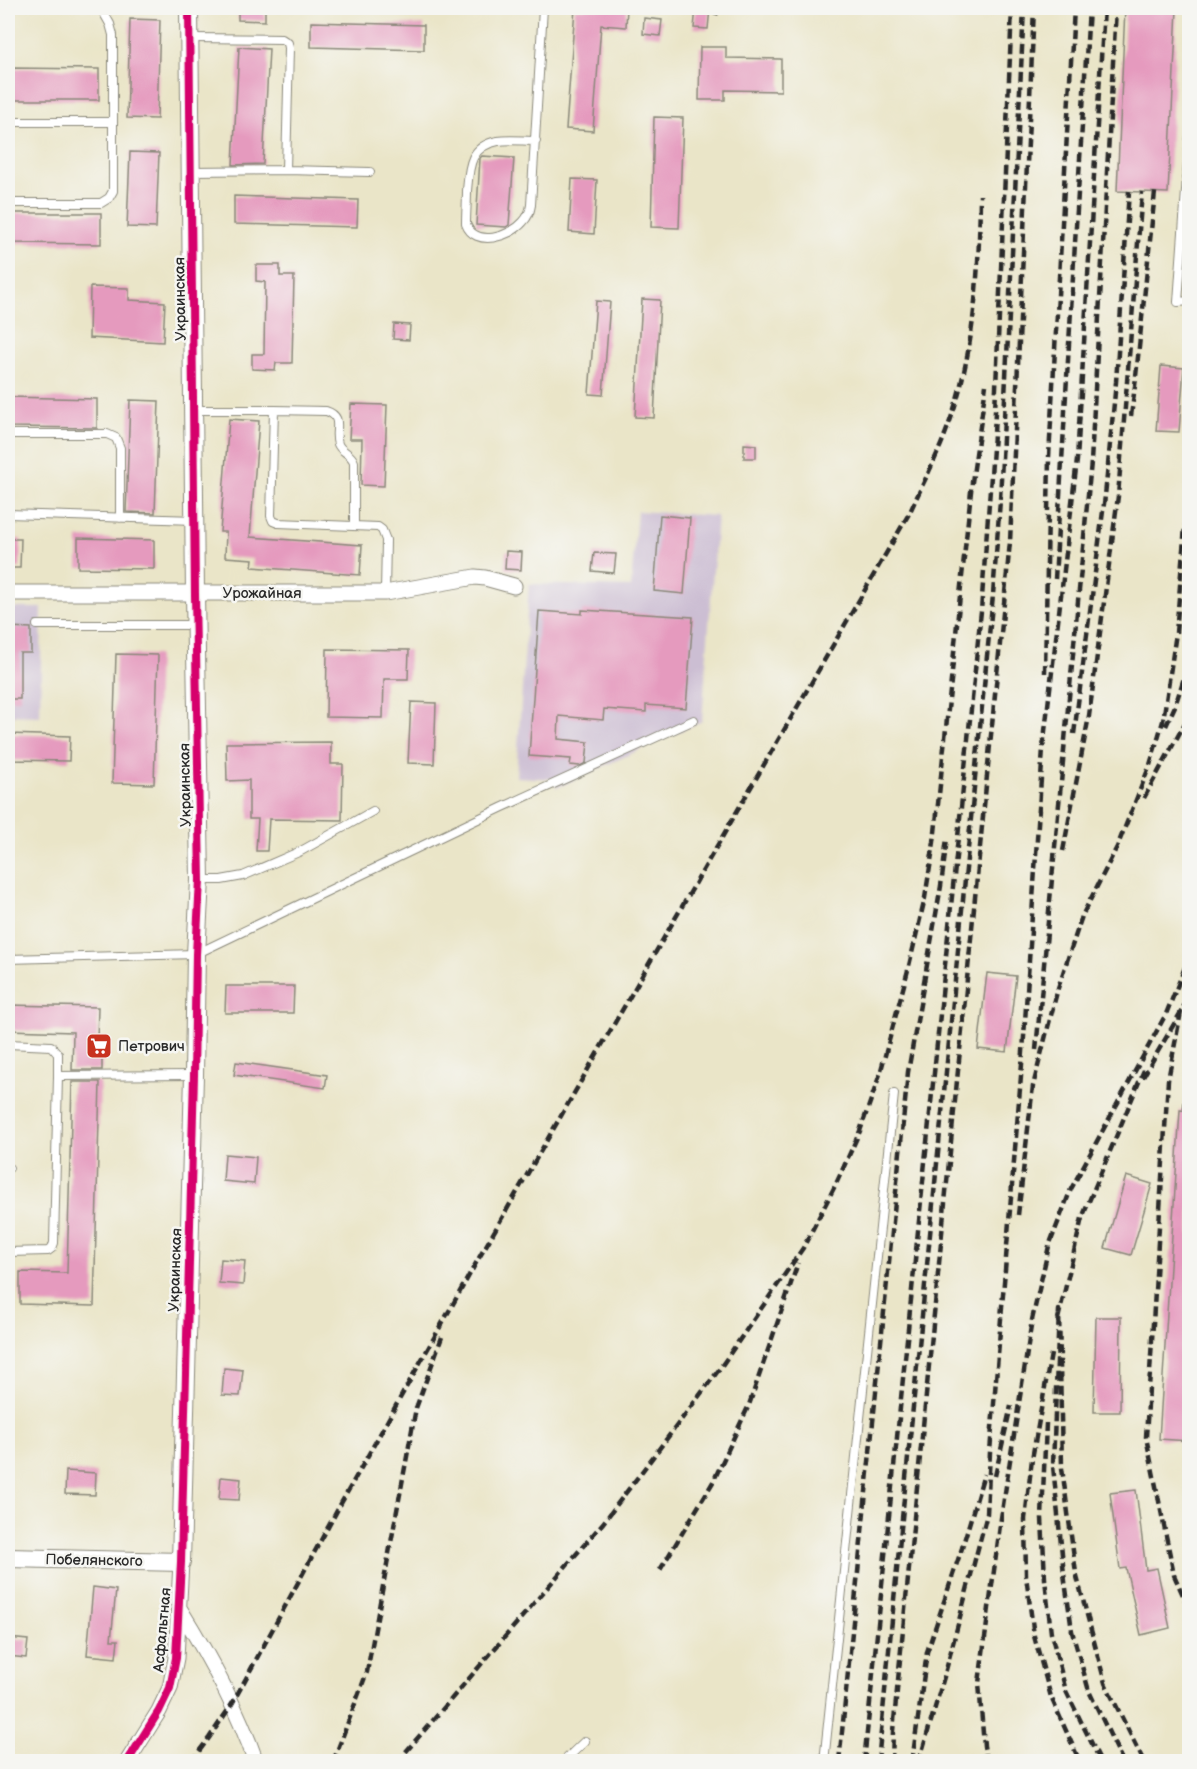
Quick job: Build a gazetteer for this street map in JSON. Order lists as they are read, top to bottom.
{
  "streets": {
    "street": [
      "Украинская",
      "Урожайная",
      "Побелянского",
      "Асфальтная"
    ]
  },
  "crossings": [
    ["Украинская", "Урожайная"],
    ["Украинская", "Побелянского"],
    ["Украинская", "Асфальтная"],
    ["Побелянского", "Асфальтная"]
  ],
  "places": {
    "supermarket": ["Петрович"]
  }
}
